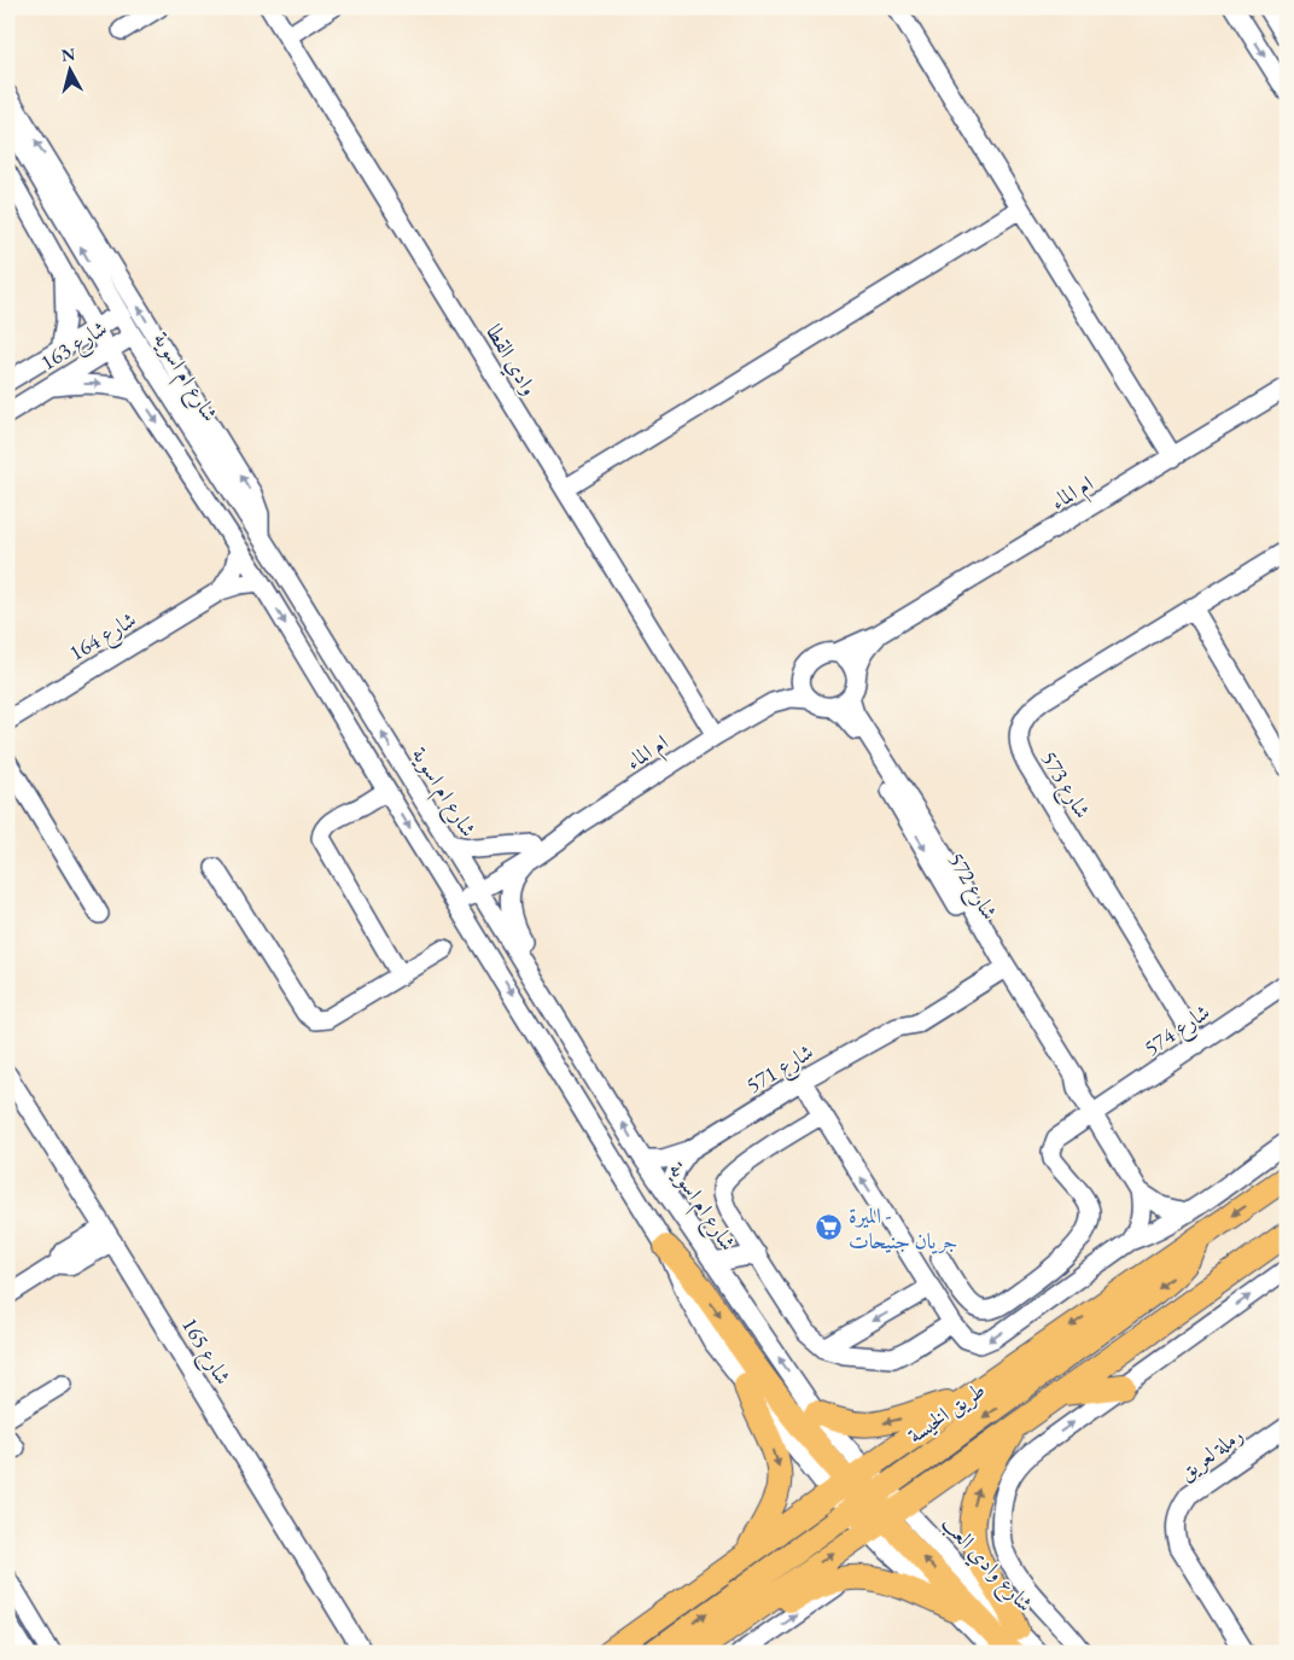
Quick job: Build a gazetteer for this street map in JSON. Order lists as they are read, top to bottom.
{
  "streets": {
    "main road": ["طريق الخيسة"],
    "street": [
      "شارع 163",
      "وادي القطا",
      "شارع ام اسوية",
      "ام الماء",
      "شارع 164",
      "شارع 573",
      "شارع 572",
      "شارع 574",
      "شارع 571",
      "شارع 165",
      "رملة لعريق",
      "شارع وادي العب"
    ]
  },
  "crossings": [
    ["شارع 163", "شارع ام اسوية"],
    ["وادي القطا", "ام الماء"],
    ["شارع ام اسوية", "ام الماء"],
    ["شارع ام اسوية", "شارع 571"],
    ["شارع ام اسوية", "طريق الخيسة"],
    ["شارع ام اسوية", "شارع وادي العب"],
    ["ام الماء", "شارع 572"],
    ["شارع 573", "شارع 574"],
    ["شارع 572", "شارع 574"],
    ["شارع 572", "شارع 571"],
    ["طريق الخيسة", "شارع وادي العب"]
  ],
  "places": {
    "supermarket": ["الميرة - جريان جنيحات"]
  },
  "north": "top"
}
